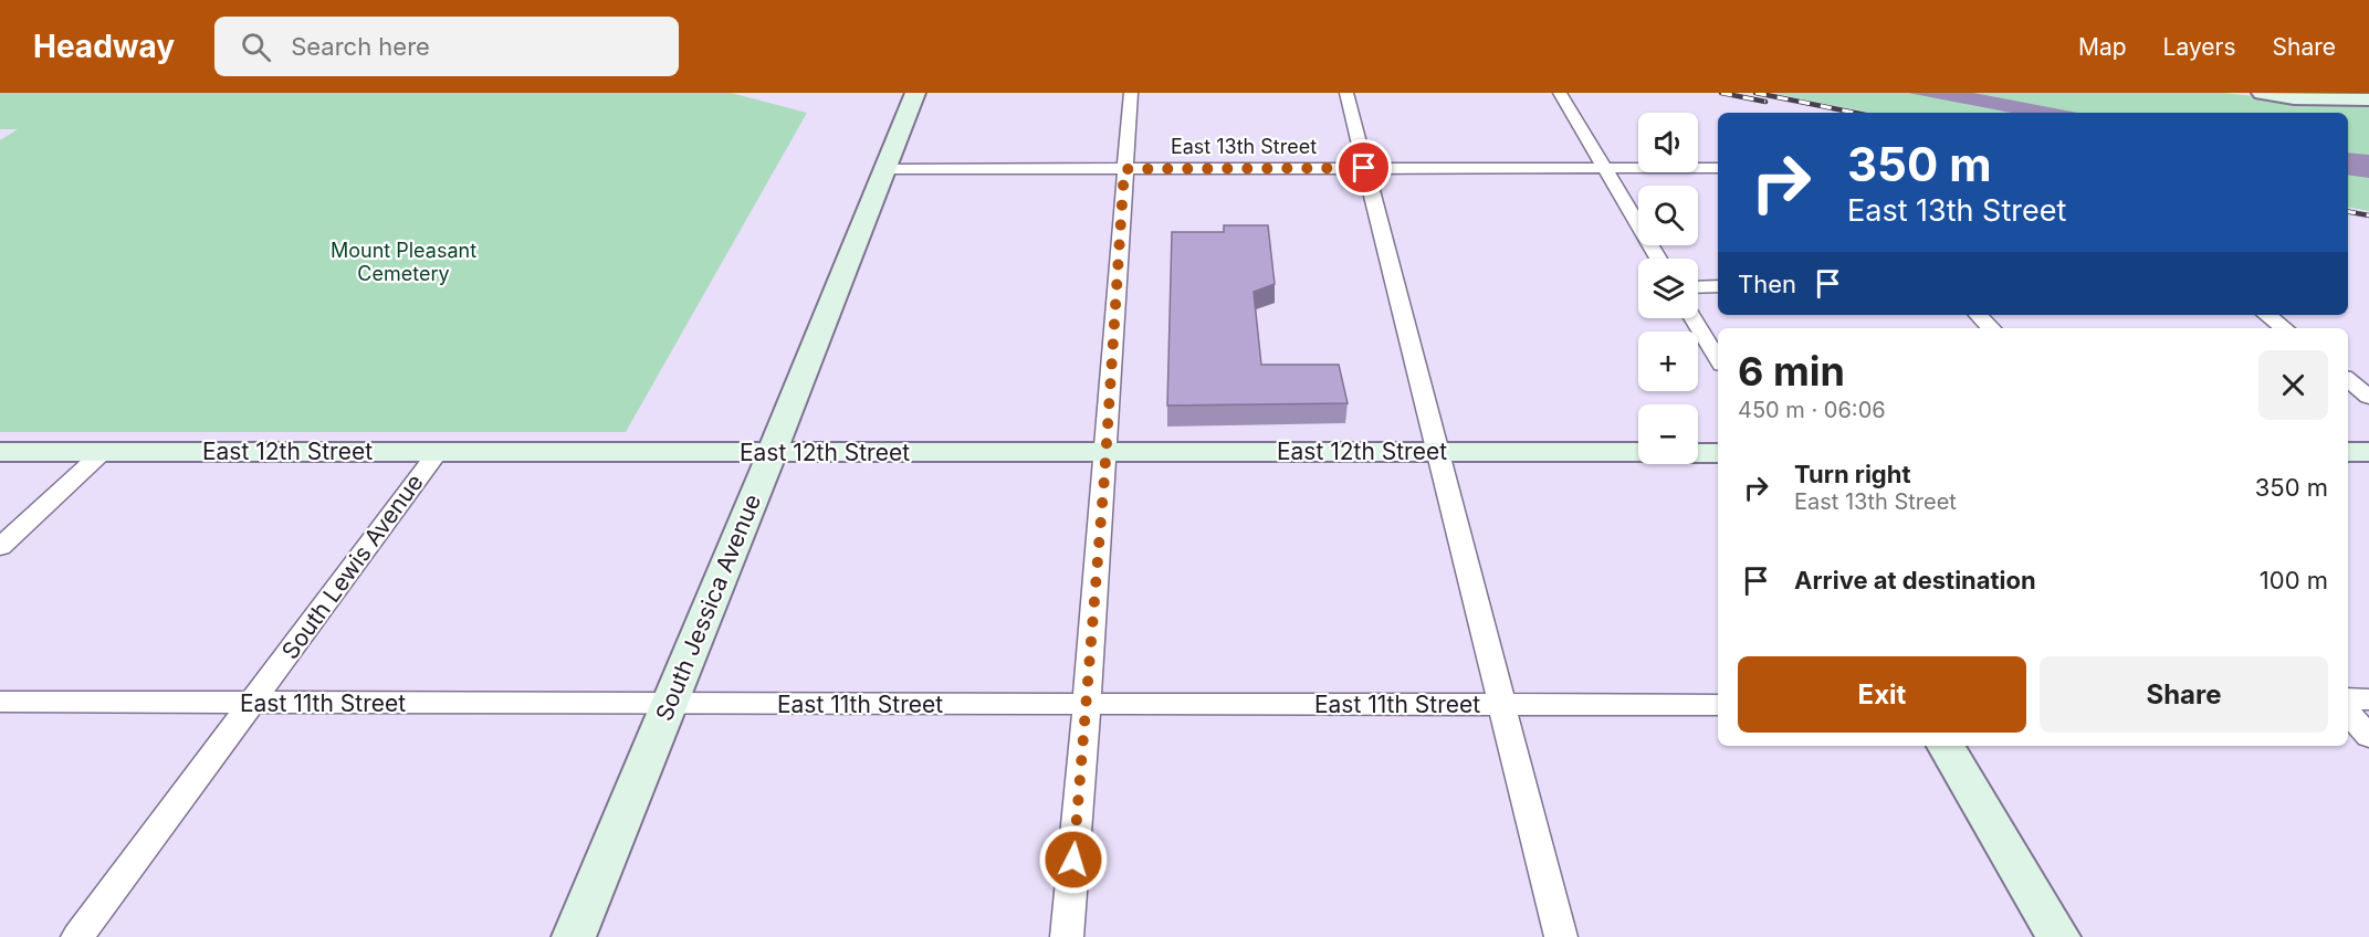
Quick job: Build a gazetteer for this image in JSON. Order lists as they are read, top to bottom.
{
  "streets": {
    "street": [
      "East 13th Street",
      "East 12th Street",
      "South Lewis Avenue",
      "South Jessica Avenue",
      "East 11th Street"
    ]
  },
  "crossings": [
    ["East 13th Street", "South Jessica Avenue"],
    ["East 12th Street", "South Lewis Avenue"],
    ["East 12th Street", "South Jessica Avenue"],
    ["South Lewis Avenue", "East 11th Street"],
    ["South Jessica Avenue", "East 11th Street"]
  ],
  "parks": ["Mount Pleasant Cemetery"],
  "page": {
    "header": "Headway",
    "search": "Search here",
    "nav": ["Map", "Layers", "Share"],
    "map_buttons": ["+", "−"],
    "turn": ["350 m", "East 13th Street"],
    "then": "Then",
    "heading": ["6 min", "450 m · 06:06"],
    "list": [
      {
        "name": "Turn right",
        "note": "East 13th Street",
        "value": "350 m"
      },
      {
        "name": "Arrive at destination",
        "value": "100 m"
      }
    ],
    "buttons": ["Exit", "Share"]
  }
}
